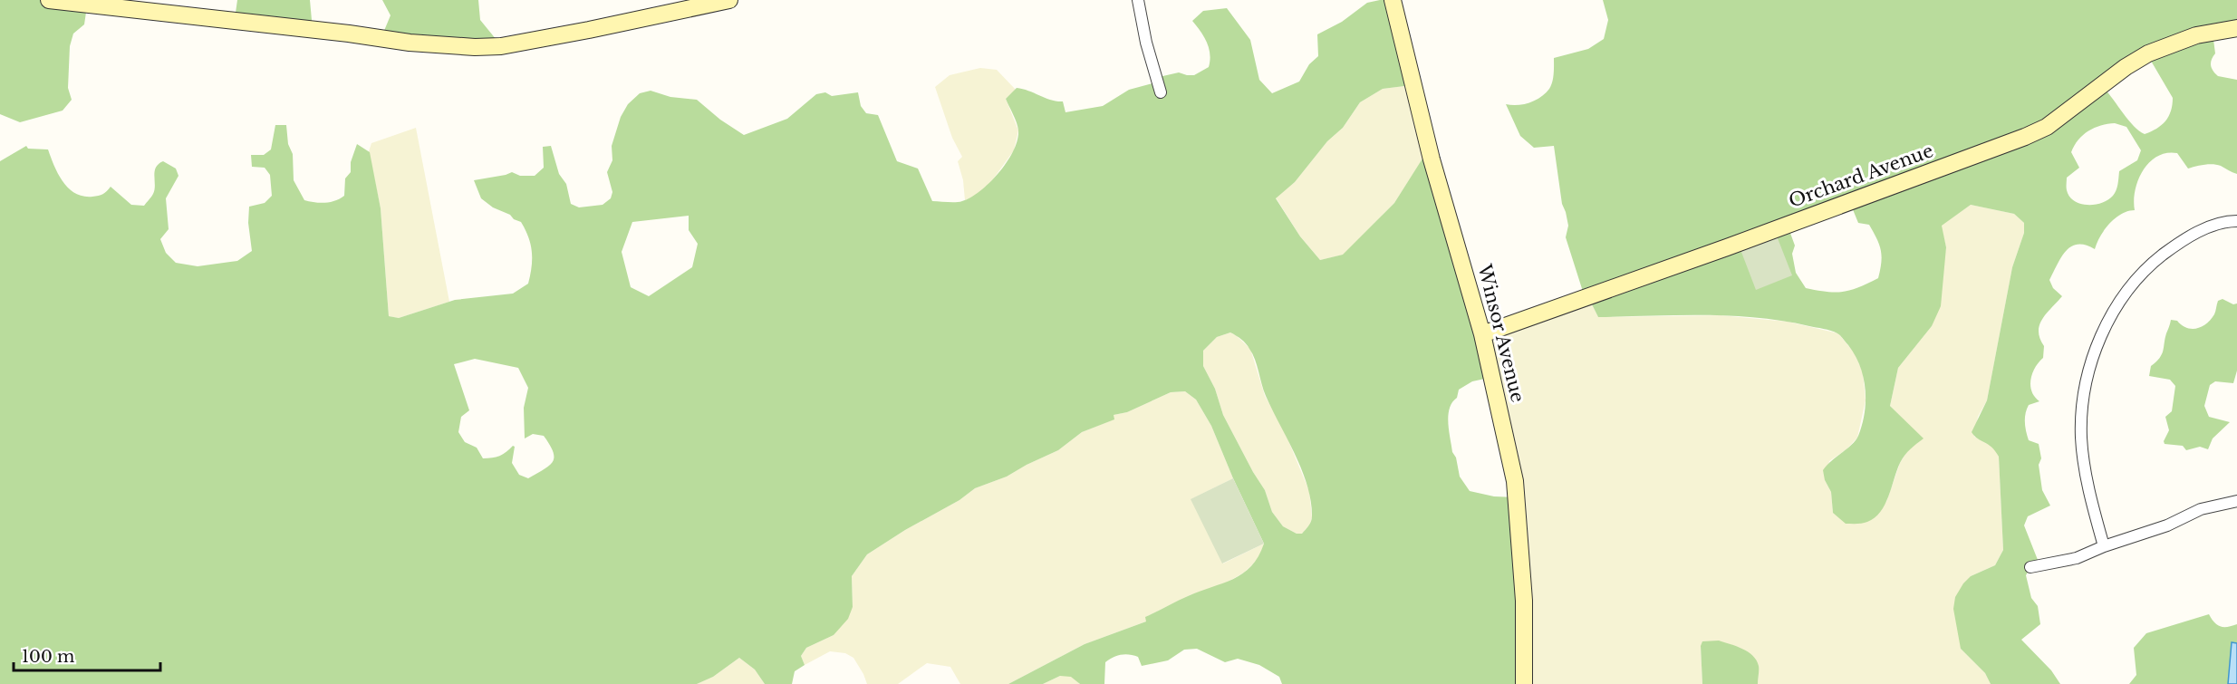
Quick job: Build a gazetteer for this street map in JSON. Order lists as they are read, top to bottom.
{
  "streets": {
    "street": ["Orchard Avenue", "Winsor Avenue"]
  },
  "crossings": [
    ["Orchard Avenue", "Winsor Avenue"]
  ],
  "scale_bar": "100 m"
}
